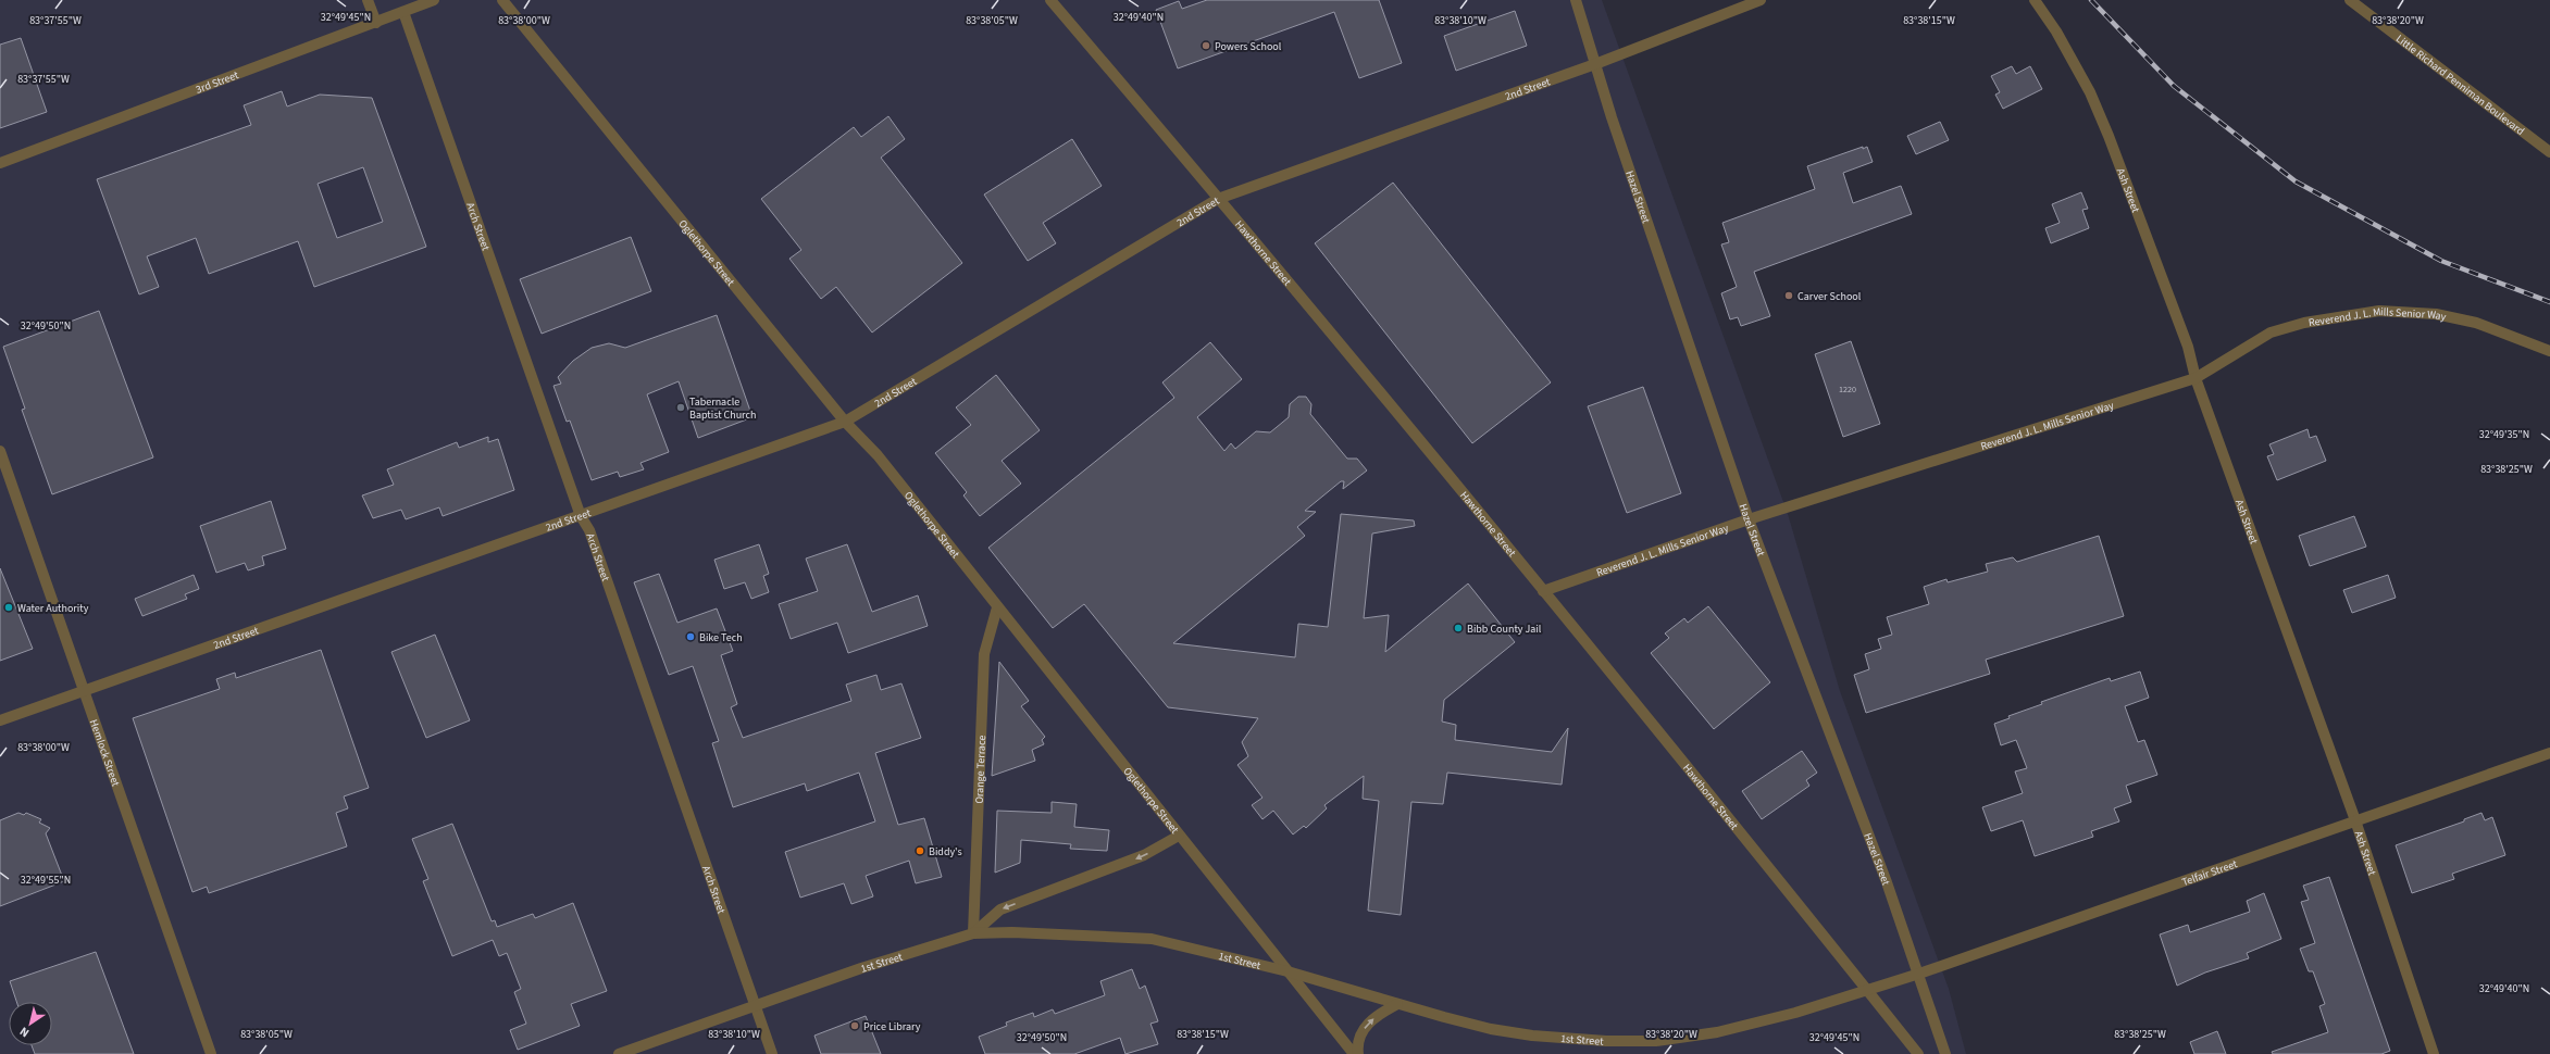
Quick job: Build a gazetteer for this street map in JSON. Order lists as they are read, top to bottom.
{
  "streets": {
    "street": [
      "3rd Street",
      "Little Richard Penniman Boulevard",
      "2nd Street",
      "Ash Street",
      "Hazel Street",
      "Arch Street",
      "Oglethorpe Street",
      "Hawthorne Street",
      "Reverend J. L. Mills Senior Way",
      "Hemlock Street",
      "Orange Terrace",
      "Telfair Street",
      "1st Street"
    ]
  },
  "crossings": [
    ["3rd Street", "Arch Street"],
    ["2nd Street", "Hazel Street"],
    ["2nd Street", "Arch Street"],
    ["2nd Street", "Oglethorpe Street"],
    ["2nd Street", "Hawthorne Street"],
    ["2nd Street", "Hemlock Street"],
    ["Ash Street", "Reverend J. L. Mills Senior Way"],
    ["Ash Street", "Telfair Street"],
    ["Hazel Street", "Reverend J. L. Mills Senior Way"],
    ["Hazel Street", "Telfair Street"],
    ["Arch Street", "1st Street"],
    ["Oglethorpe Street", "Orange Terrace"],
    ["Oglethorpe Street", "1st Street"],
    ["Hawthorne Street", "Reverend J. L. Mills Senior Way"],
    ["Hawthorne Street", "Telfair Street"],
    ["Hawthorne Street", "1st Street"],
    ["Orange Terrace", "1st Street"],
    ["Telfair Street", "1st Street"]
  ],
  "places": [
    "Powers School",
    "Carver School",
    "Tabernacle Baptist Church",
    "Water Authority",
    "Bibb County Jail",
    "Bike Tech",
    "Biddy's",
    "Price Library"
  ],
  "house_numbers": ["1220"],
  "north": "bottom left",
  "coordinates": [
    "32°49'45\"N",
    "32°49'40\"N",
    "83°37'55\"W",
    "83°38'00\"W",
    "83°38'05\"W",
    "83°38'10\"W",
    "83°38'15\"W",
    "83°38'20\"W",
    "32°49'50\"N",
    "32°49'35\"N",
    "83°38'25\"W",
    "32°49'55\"N"
  ]
}
